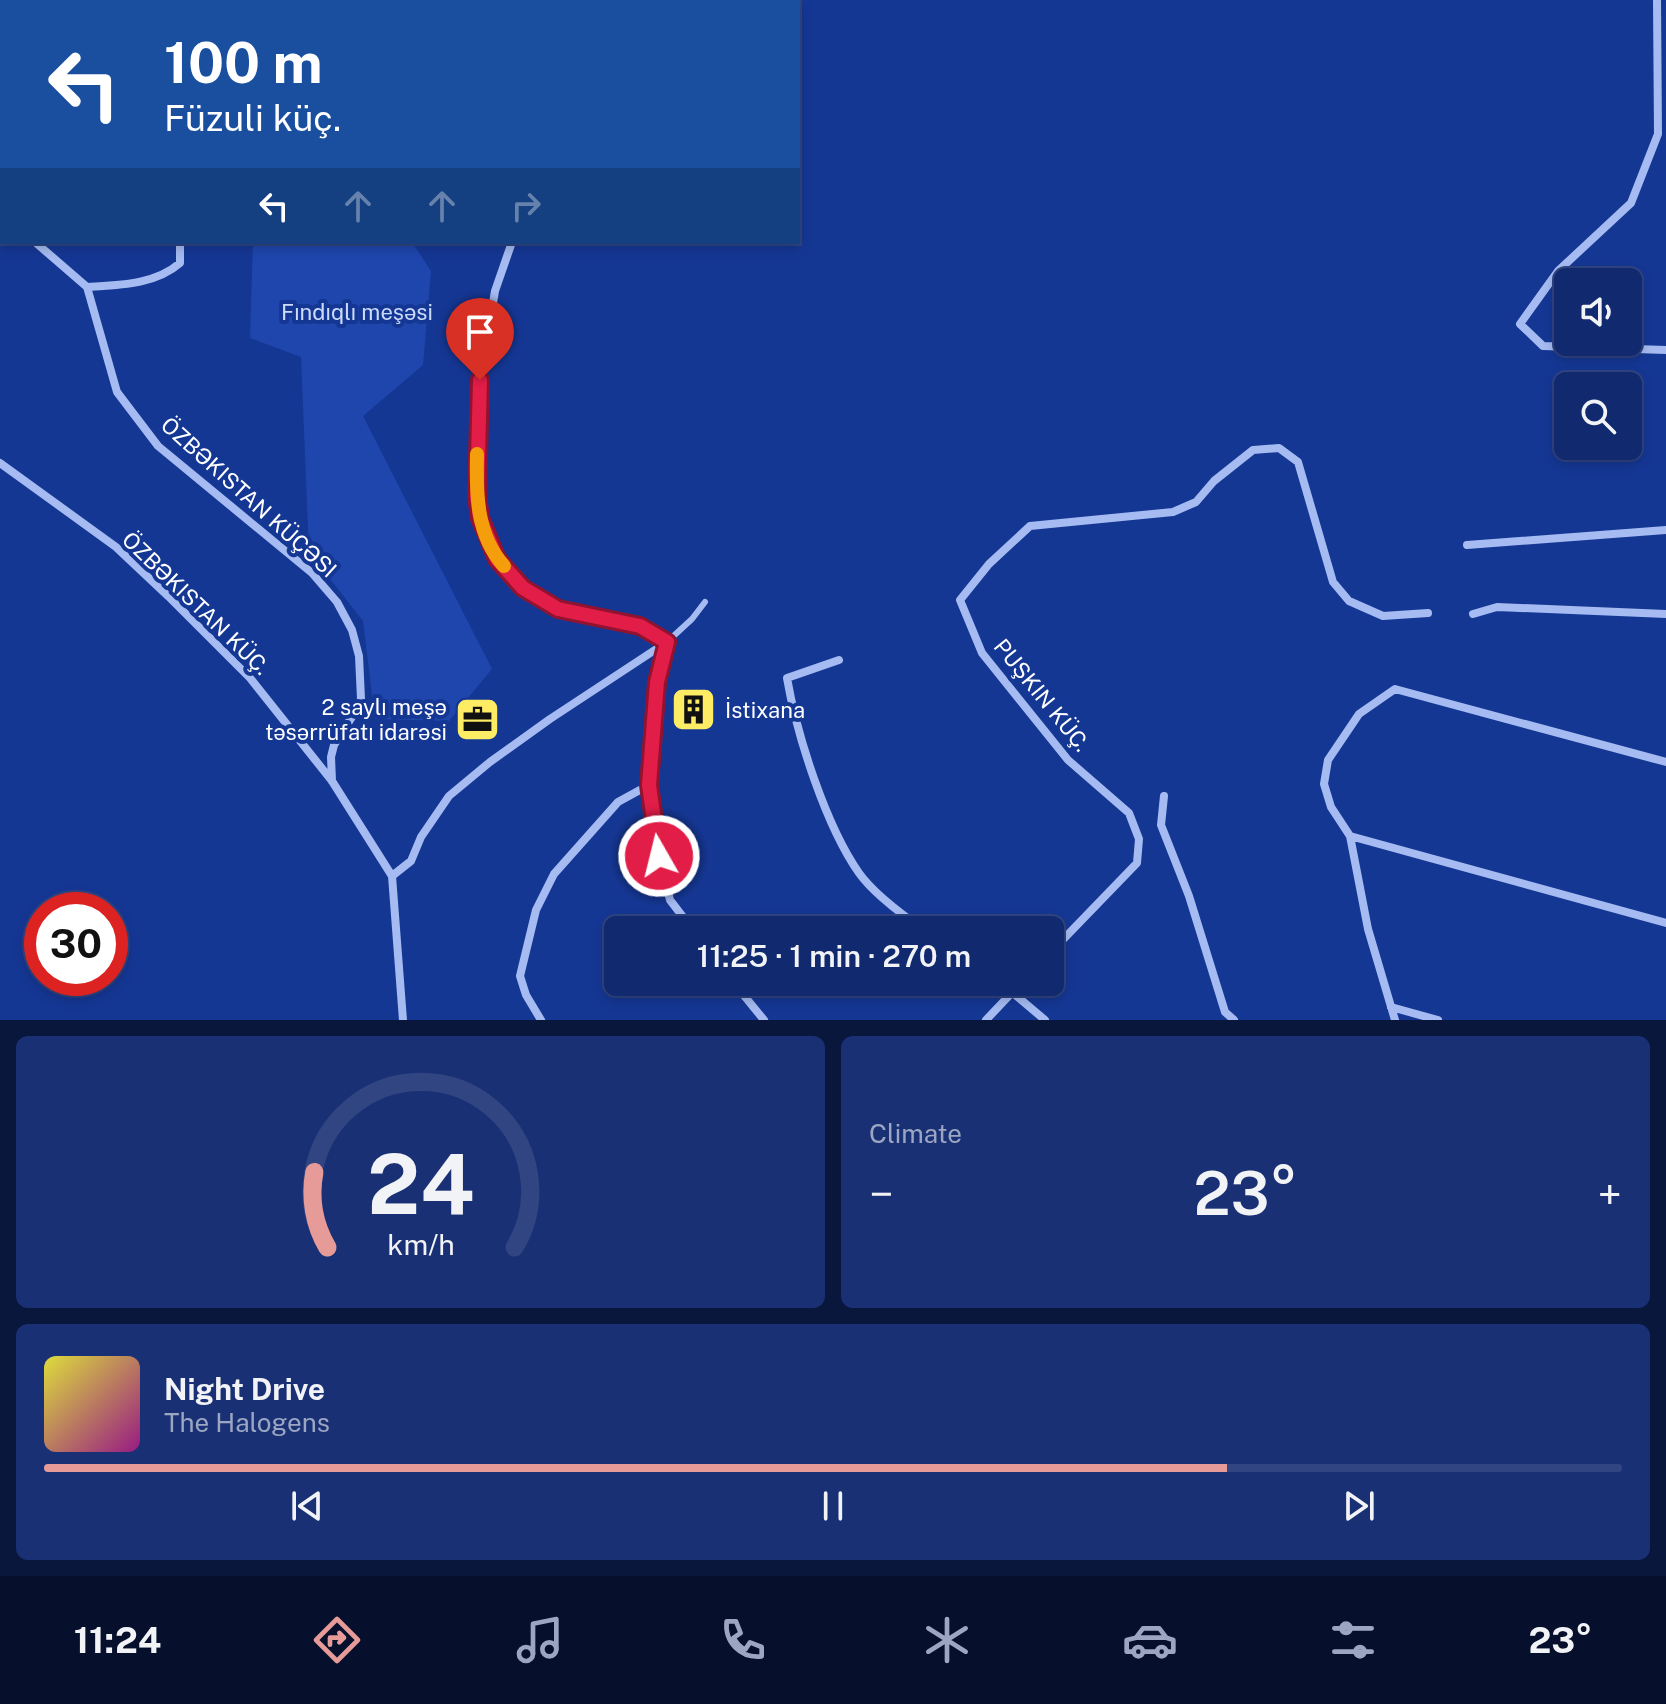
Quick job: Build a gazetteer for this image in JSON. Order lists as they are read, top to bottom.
{
  "streets": {
    "street": ["ÖZBƏKISTAN KÜÇƏSI", "ÖZBƏKISTAN KÜÇ.", "PUŞKIN KÜÇ."]
  },
  "crossings": [
    ["ÖZBƏKISTAN KÜÇƏSI", "ÖZBƏKISTAN KÜÇ."]
  ],
  "parks": ["Fındıqlı meşəsi"],
  "places": {
    "building": ["İstixana"],
    "office": ["2 saylı meşə təsərrüfatı idarəsi"]
  },
  "page": {
    "turn": ["100 m", "Füzuli küç."],
    "limit": "30",
    "trip": "11:25 · 1 min · 270 m",
    "tile": "Climate",
    "heat": ["−", "23°", "+"],
    "song": ["Night Drive", "The Halogens"],
    "tabs": ["11:24", "23°"],
    "gauge": ["24", "km/h"]
  }
}
